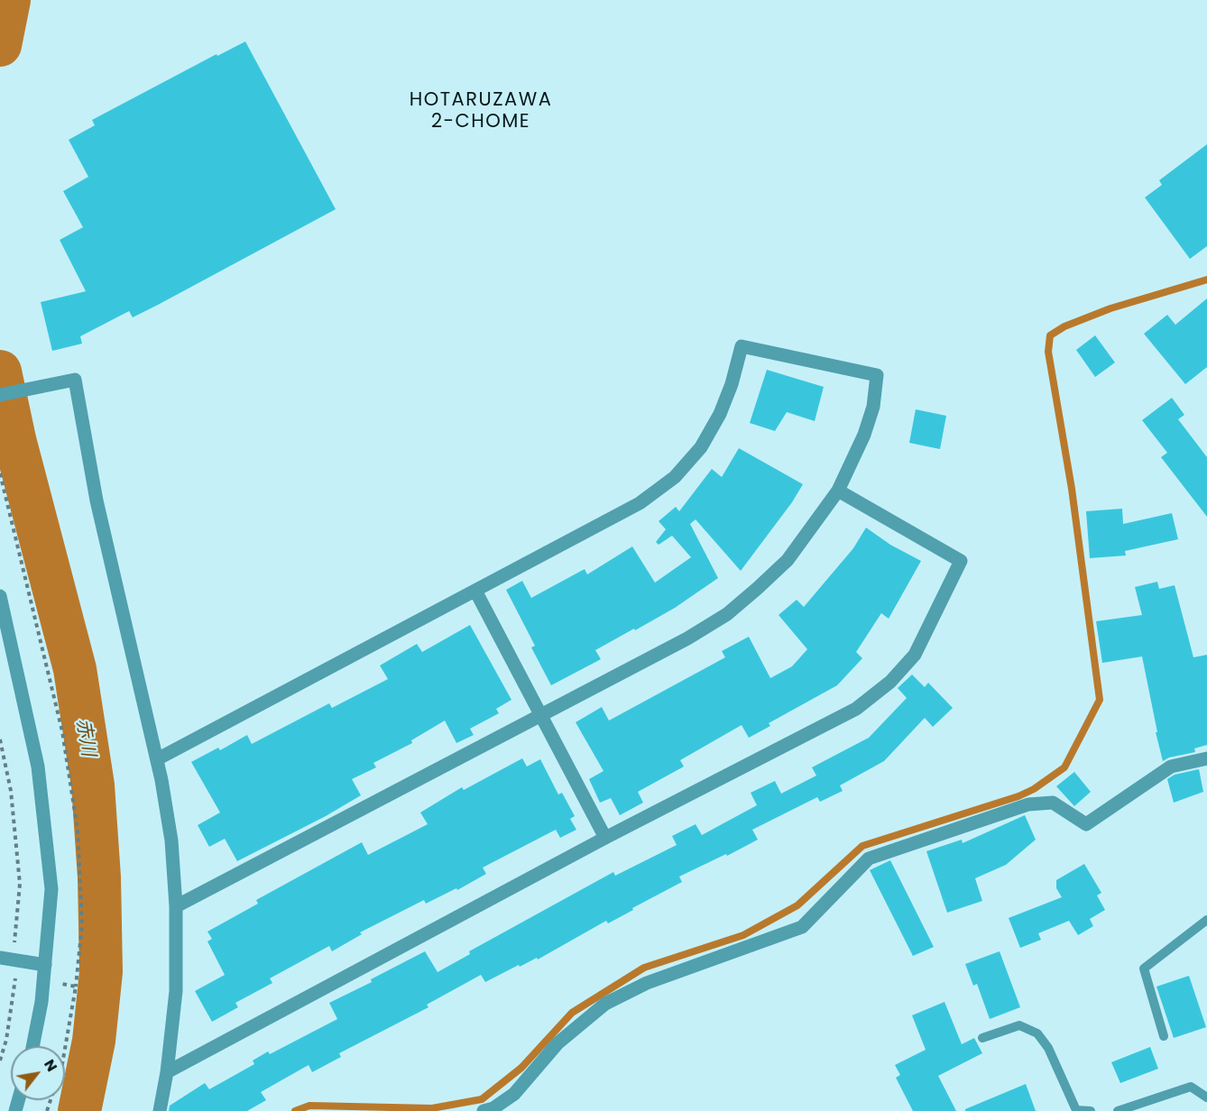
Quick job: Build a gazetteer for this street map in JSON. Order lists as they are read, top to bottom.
{
  "districts": ["HOTARUZAWA 2-CHOME"],
  "water": ["赤川"],
  "north": "top right"
}
